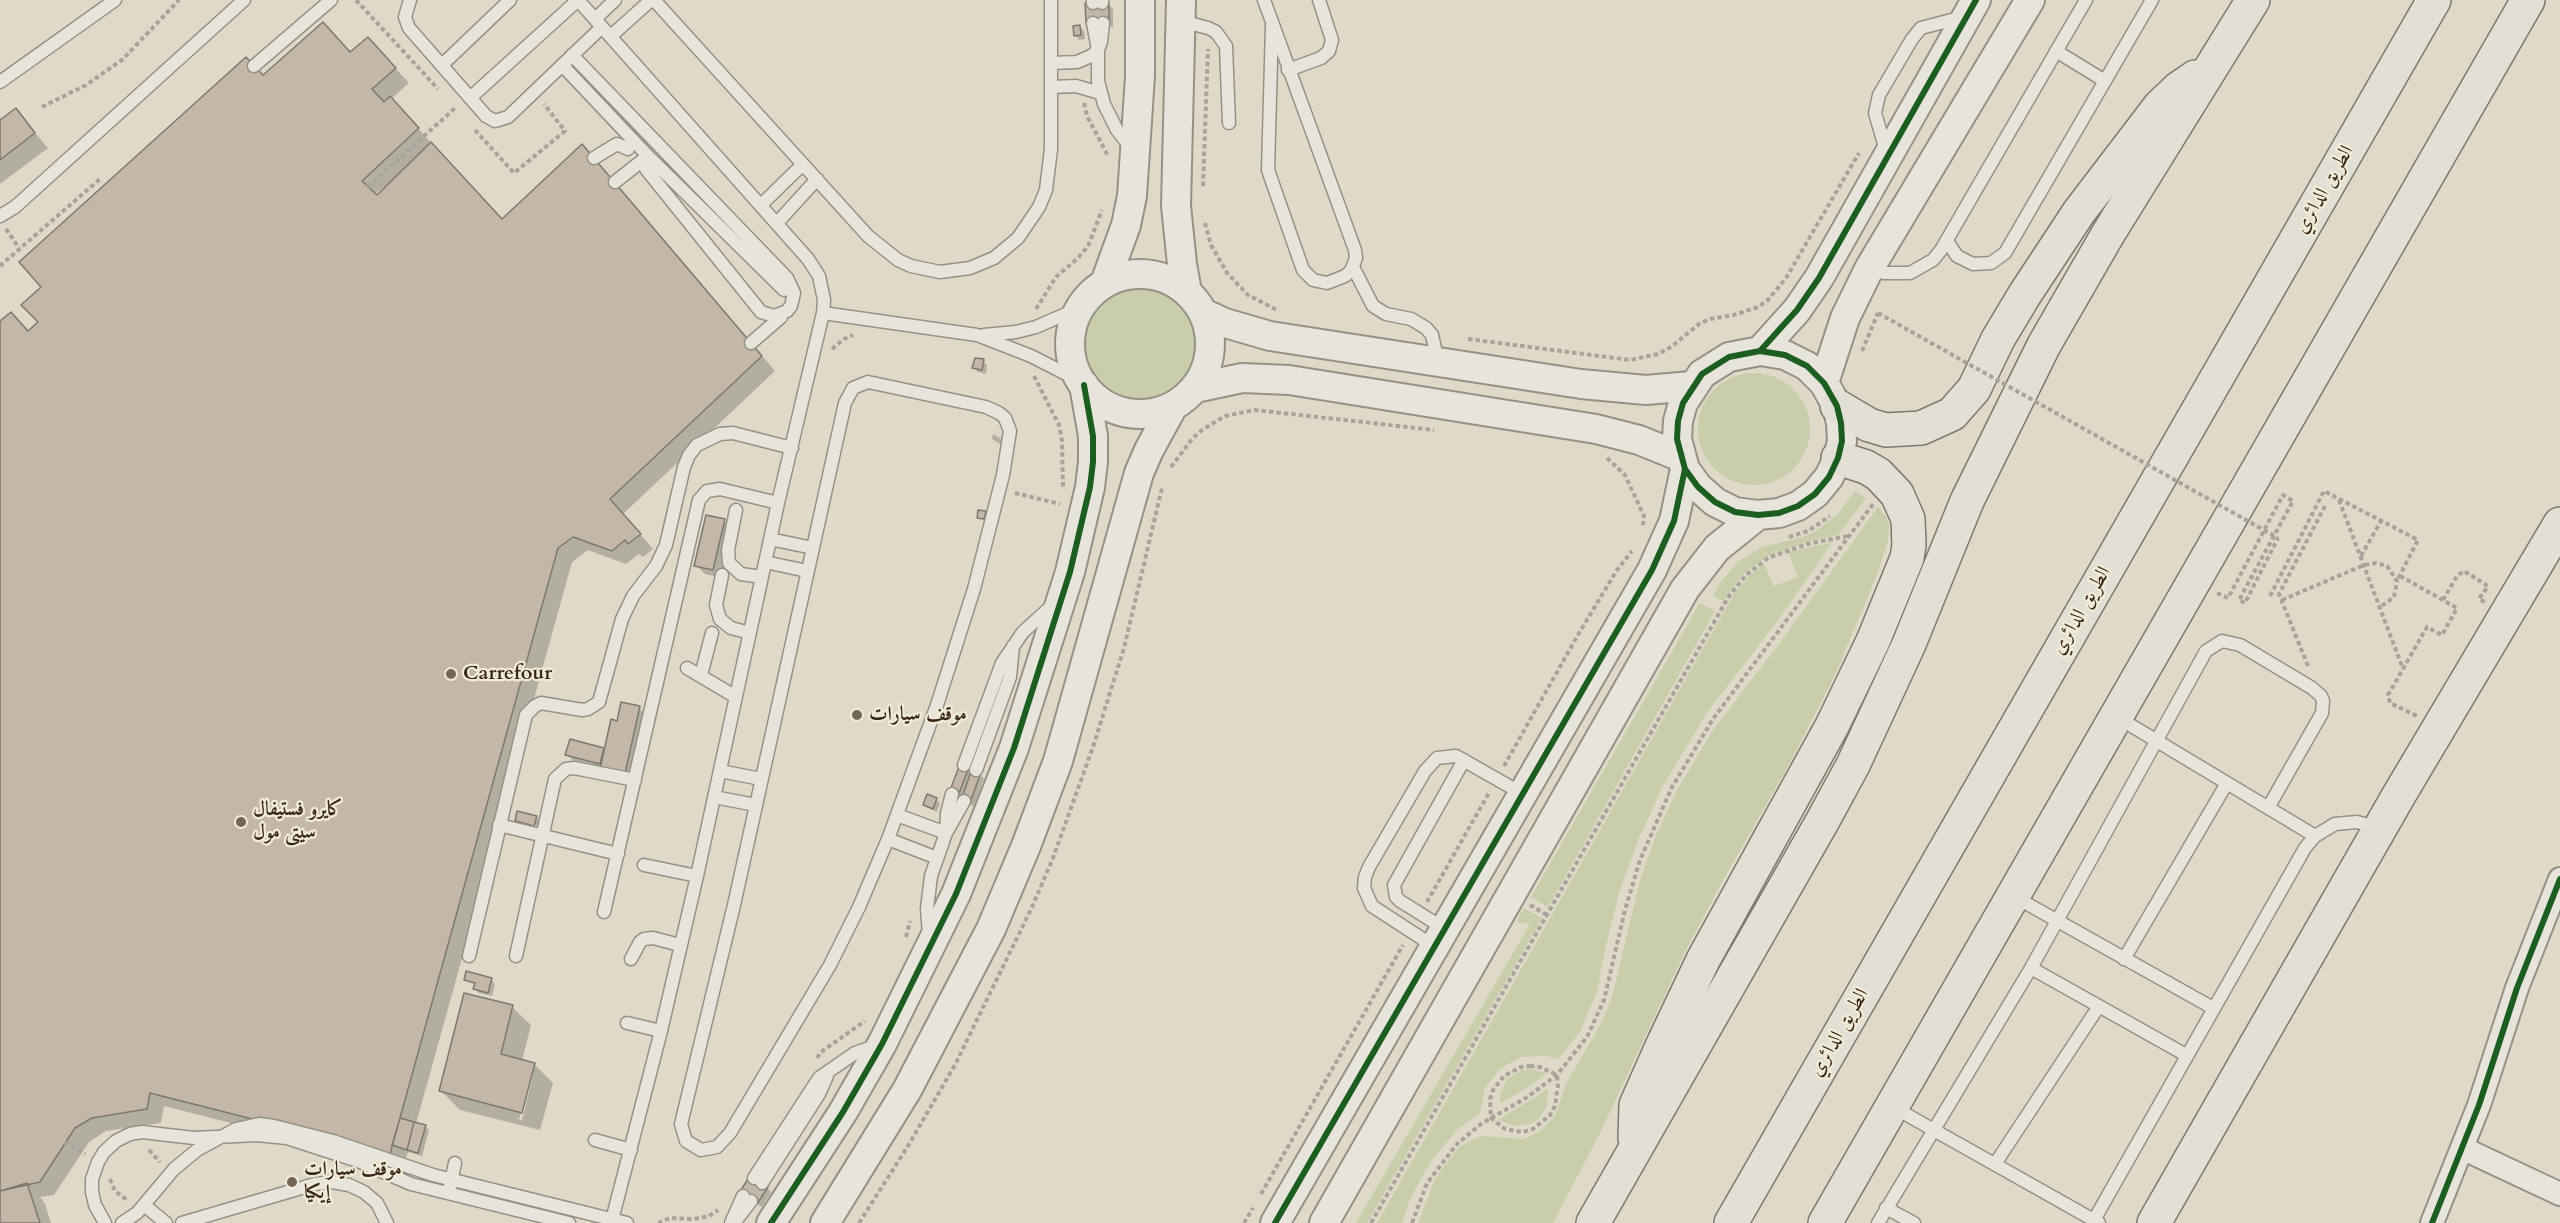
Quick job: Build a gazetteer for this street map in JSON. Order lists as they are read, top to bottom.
{
  "streets": {
    "highway": ["الطريق الدائري"]
  },
  "places": [
    "Carrefour",
    "موقف سيارات",
    "كايرو فستيفال سيتى مول",
    "موقف سيارات إيكيا"
  ]
}
